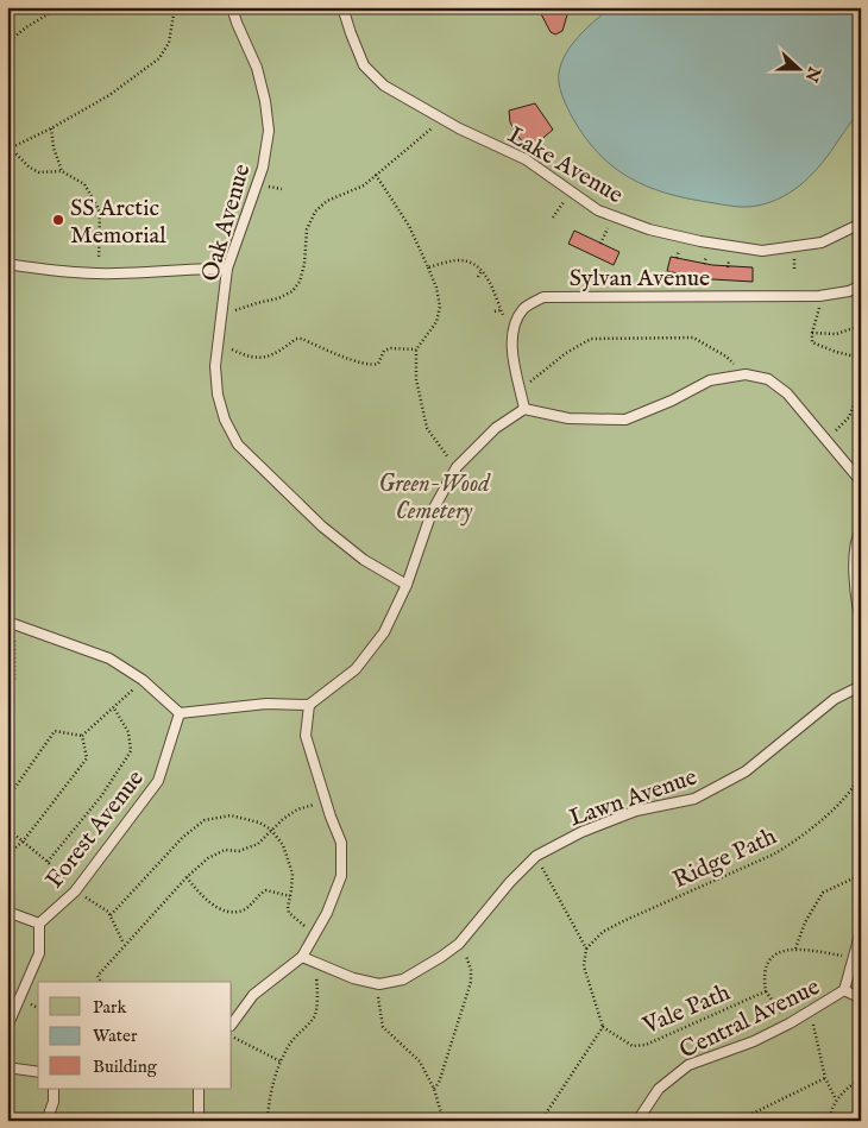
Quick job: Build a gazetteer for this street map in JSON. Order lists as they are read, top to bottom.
{
  "streets": {
    "lane": [
      "Lake Avenue",
      "Oak Avenue",
      "Sylvan Avenue",
      "Lawn Avenue",
      "Forest Avenue",
      "Central Avenue"
    ],
    "path": ["Ridge Path", "Vale Path"]
  },
  "parks": ["Green-Wood Cemetery"],
  "places": ["SS Arctic Memorial"],
  "legend": ["Park", "Water", "Building"],
  "north": "right"
}
